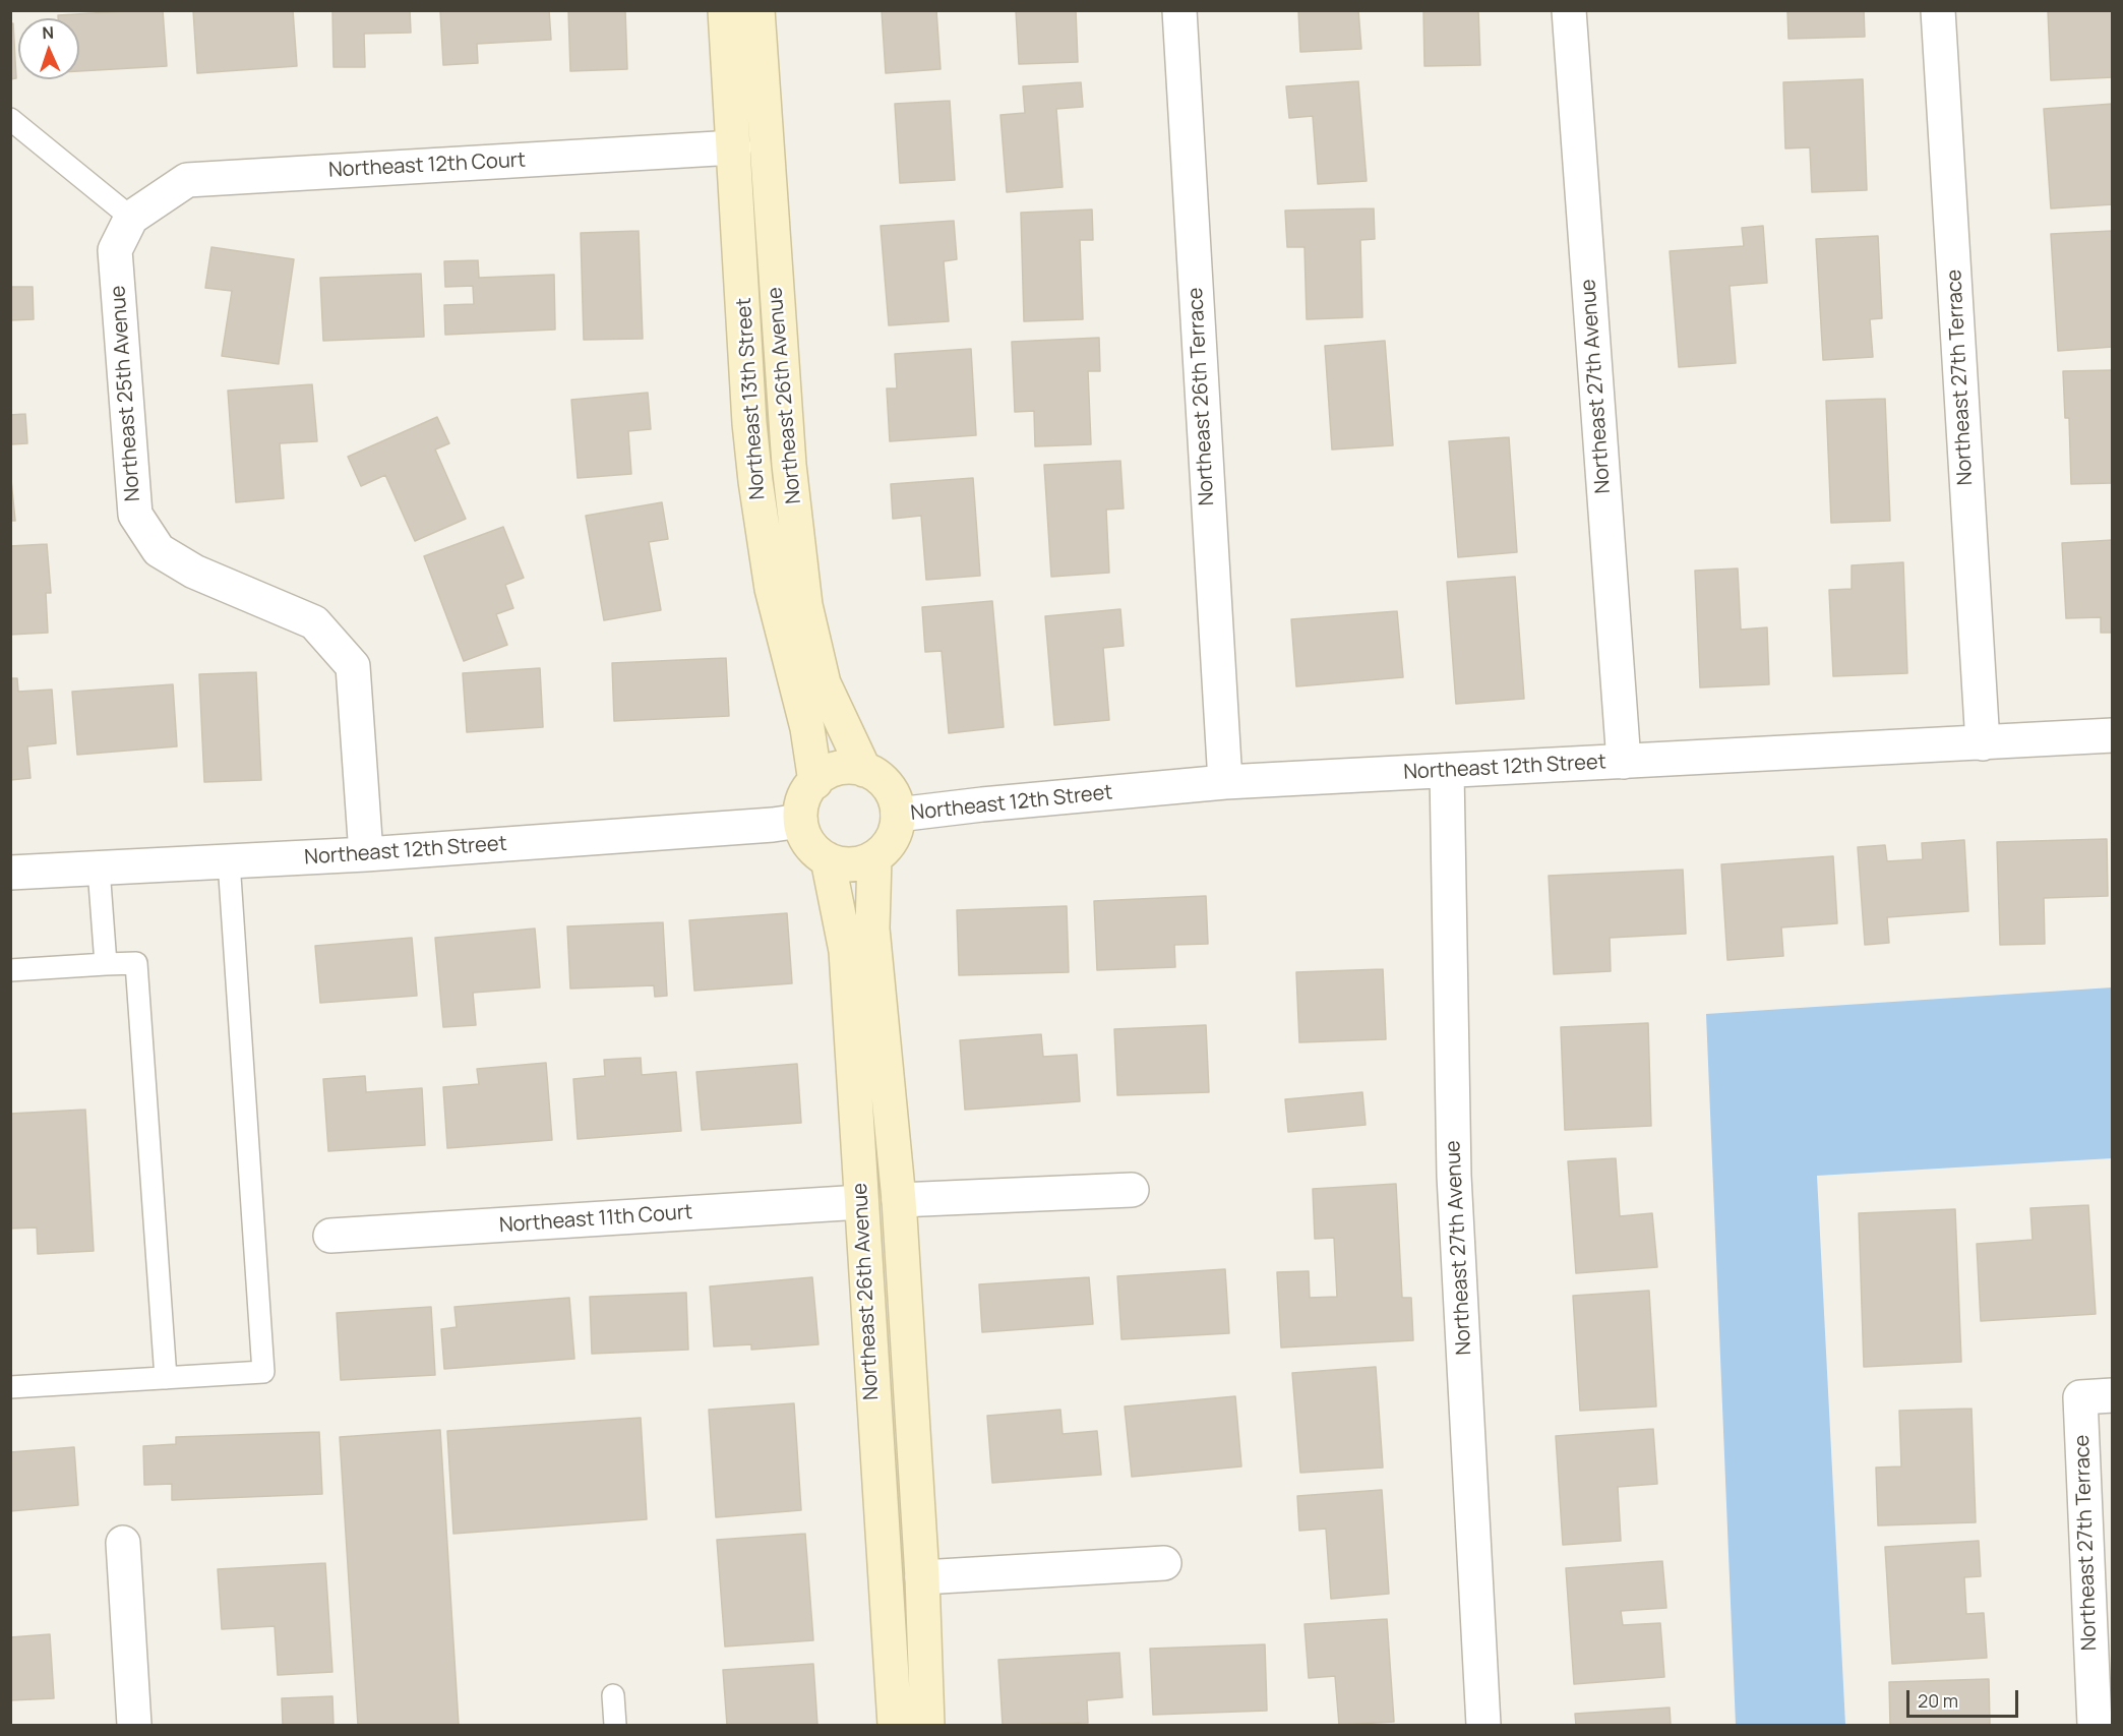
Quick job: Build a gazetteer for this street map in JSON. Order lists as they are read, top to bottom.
{
  "streets": {
    "street": [
      "Northeast 12th Court",
      "Northeast 27th Terrace",
      "Northeast 27th Avenue",
      "Northeast 25th Avenue",
      "Northeast 26th Avenue",
      "Northeast 26th Terrace",
      "Northeast 13th Street",
      "Northeast 12th Street",
      "Northeast 11th Court"
    ]
  },
  "crossings": [
    ["Northeast 12th Court", "Northeast 25th Avenue"],
    ["Northeast 12th Court", "Northeast 13th Street"],
    ["Northeast 27th Terrace", "Northeast 12th Street"],
    ["Northeast 27th Avenue", "Northeast 12th Street"],
    ["Northeast 25th Avenue", "Northeast 12th Street"],
    ["Northeast 26th Avenue", "Northeast 13th Street"],
    ["Northeast 26th Avenue", "Northeast 12th Street"],
    ["Northeast 26th Avenue", "Northeast 11th Court"],
    ["Northeast 26th Terrace", "Northeast 12th Street"],
    ["Northeast 13th Street", "Northeast 12th Street"]
  ],
  "scale_bar": "20 m",
  "north": "top"
}
